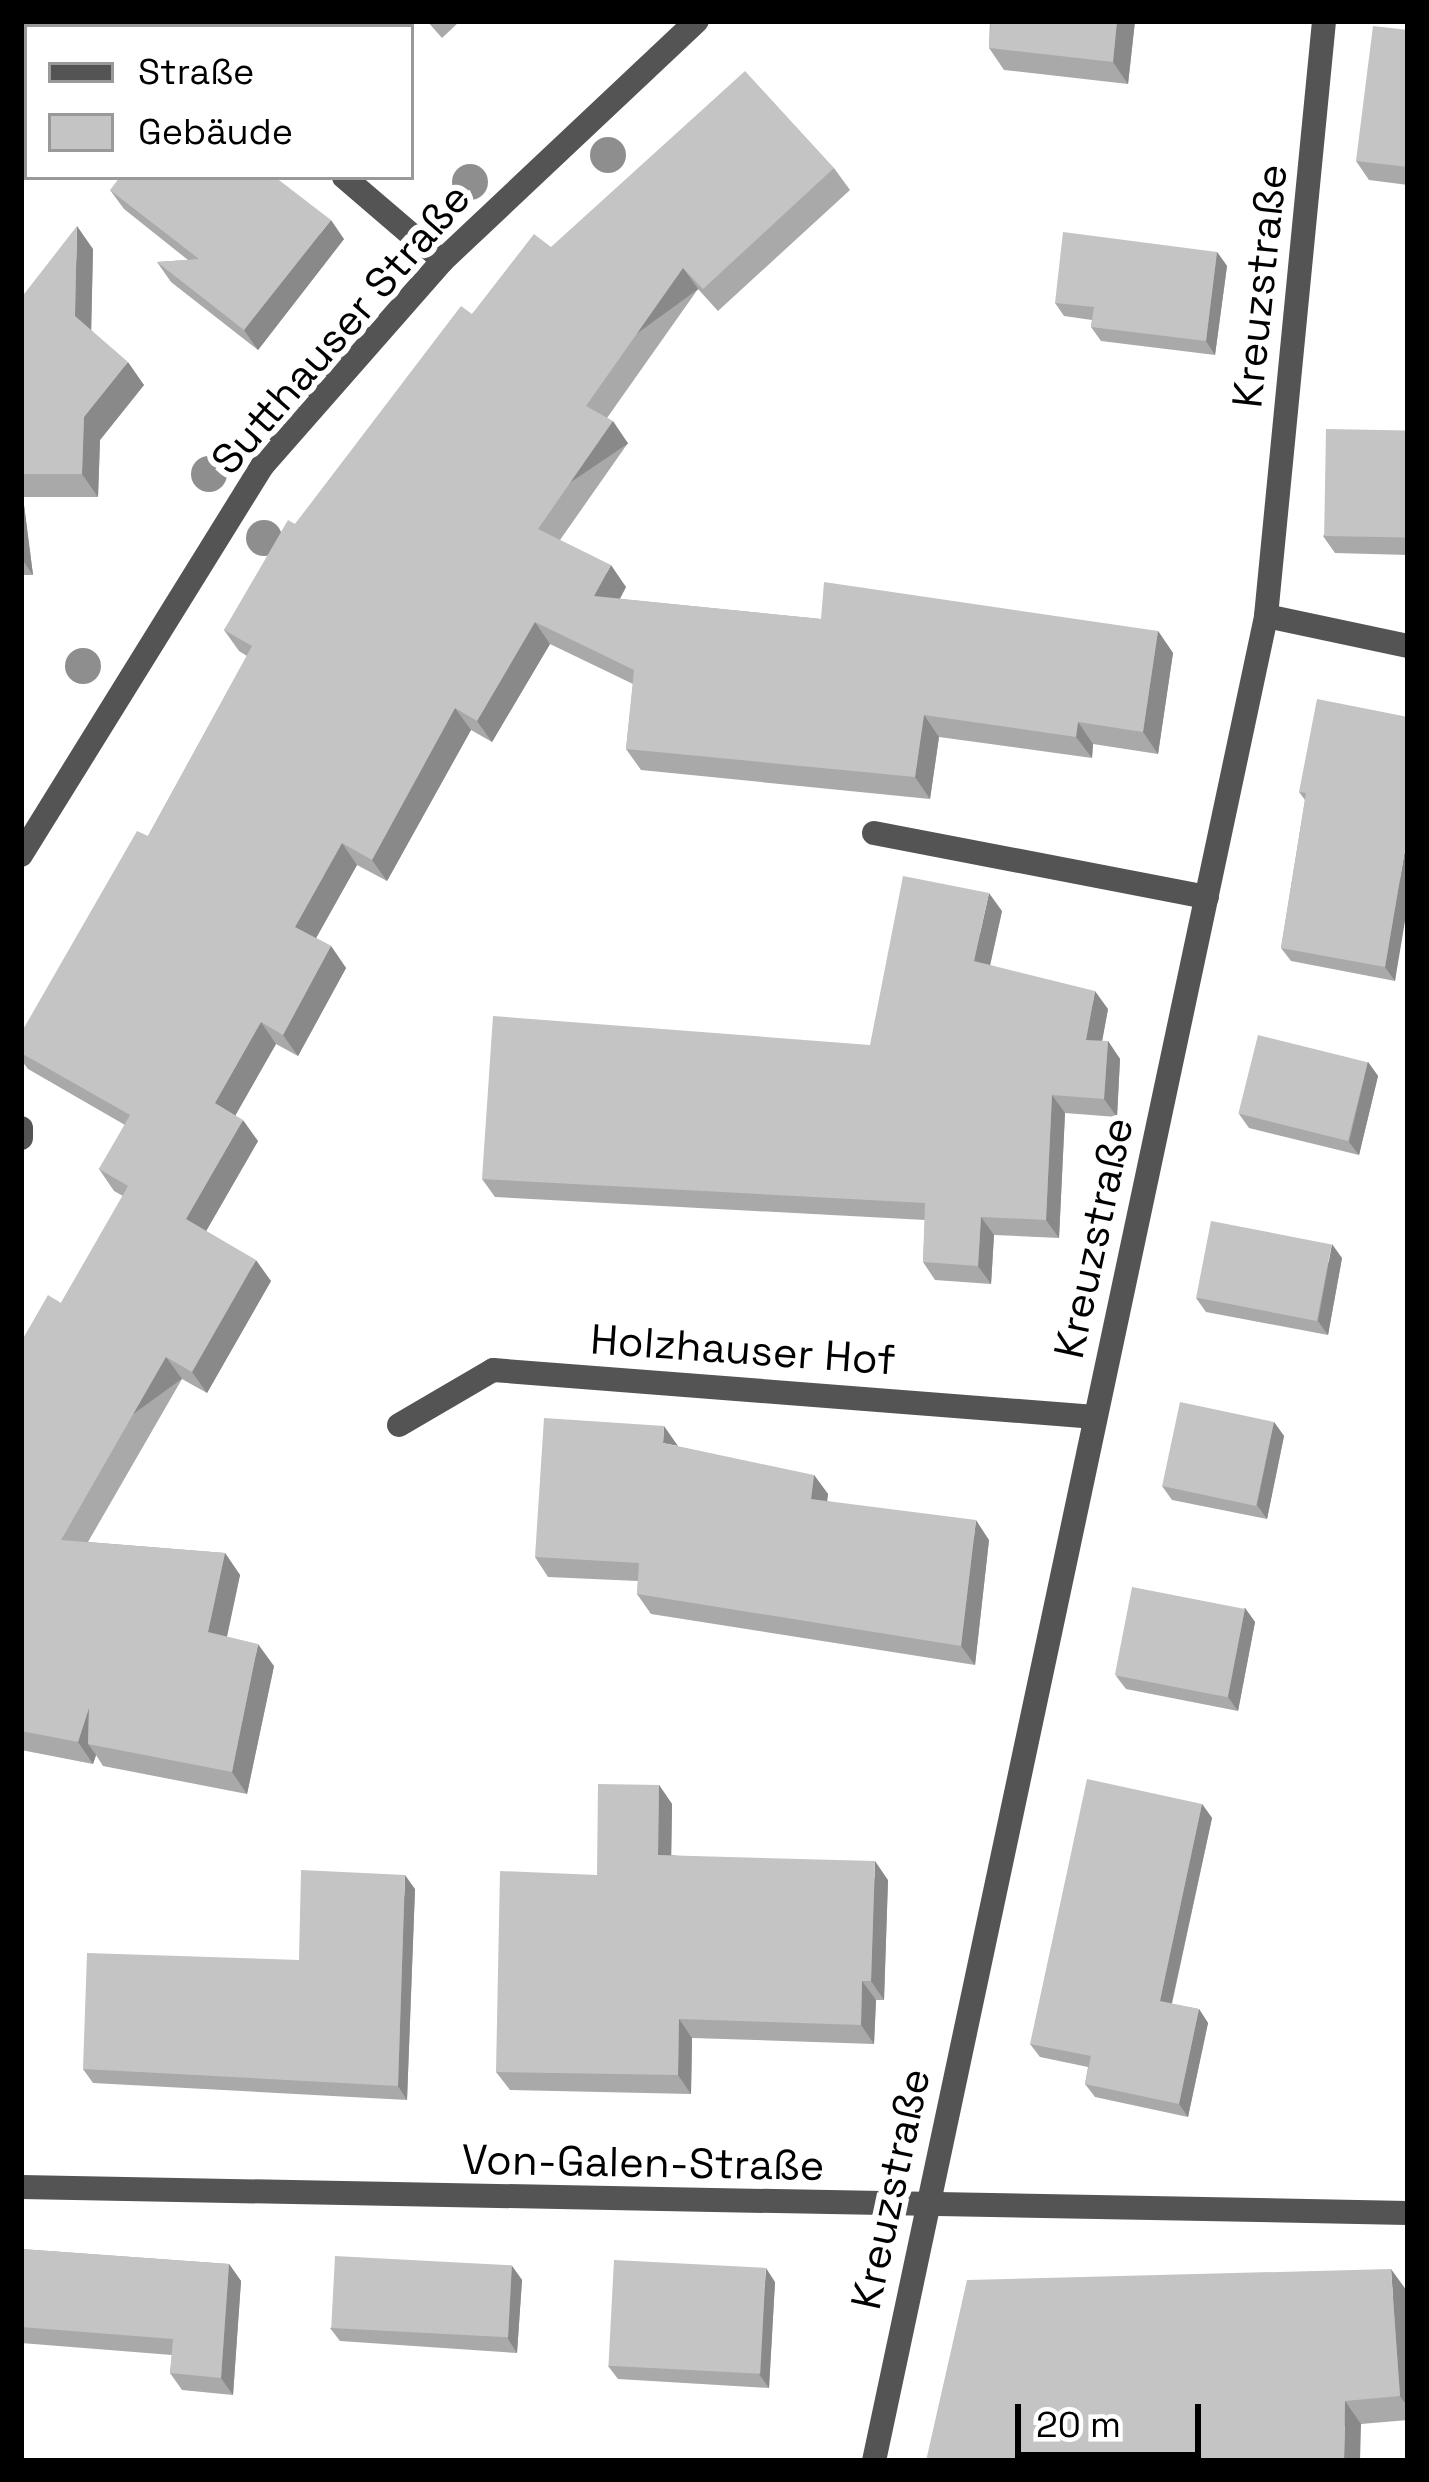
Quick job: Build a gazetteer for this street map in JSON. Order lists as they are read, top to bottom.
{
  "streets": {
    "street": [
      "Kreuzstraße",
      "Sutthauser Straße",
      "Holzhauser Hof",
      "Von-Galen-Straße"
    ]
  },
  "crossings": [
    ["Kreuzstraße", "Holzhauser Hof"],
    ["Kreuzstraße", "Von-Galen-Straße"]
  ],
  "legend": ["Straße", "Gebäude"],
  "scale_bar": "20 m"
}
